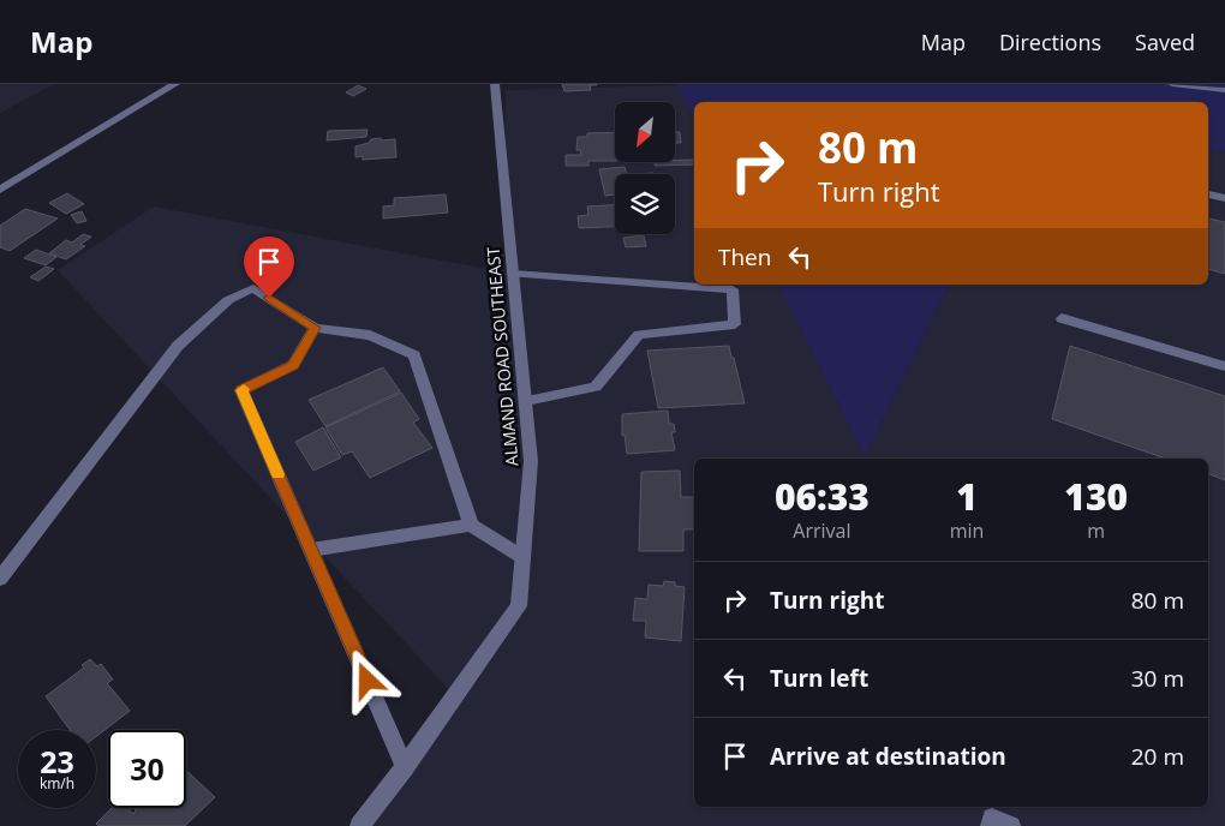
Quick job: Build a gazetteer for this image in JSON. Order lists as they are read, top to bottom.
{
  "streets": {
    "street": ["ALMAND ROAD SOUTHEAST"]
  },
  "north": "bottom left",
  "page": {
    "header": "Map",
    "nav": ["Map", "Directions", "Saved"],
    "turn": ["80 m", "Turn right"],
    "then": "Then",
    "eta": [
      "06:33",
      "Arrival",
      "1",
      "min",
      "130",
      "m"
    ],
    "list": [
      {
        "name": "Turn right",
        "value": "80 m"
      },
      {
        "name": "Turn left",
        "value": "30 m"
      },
      {
        "name": "Arrive at destination",
        "value": "20 m"
      }
    ],
    "speed": "23 km/h",
    "limit": "30"
  }
}
